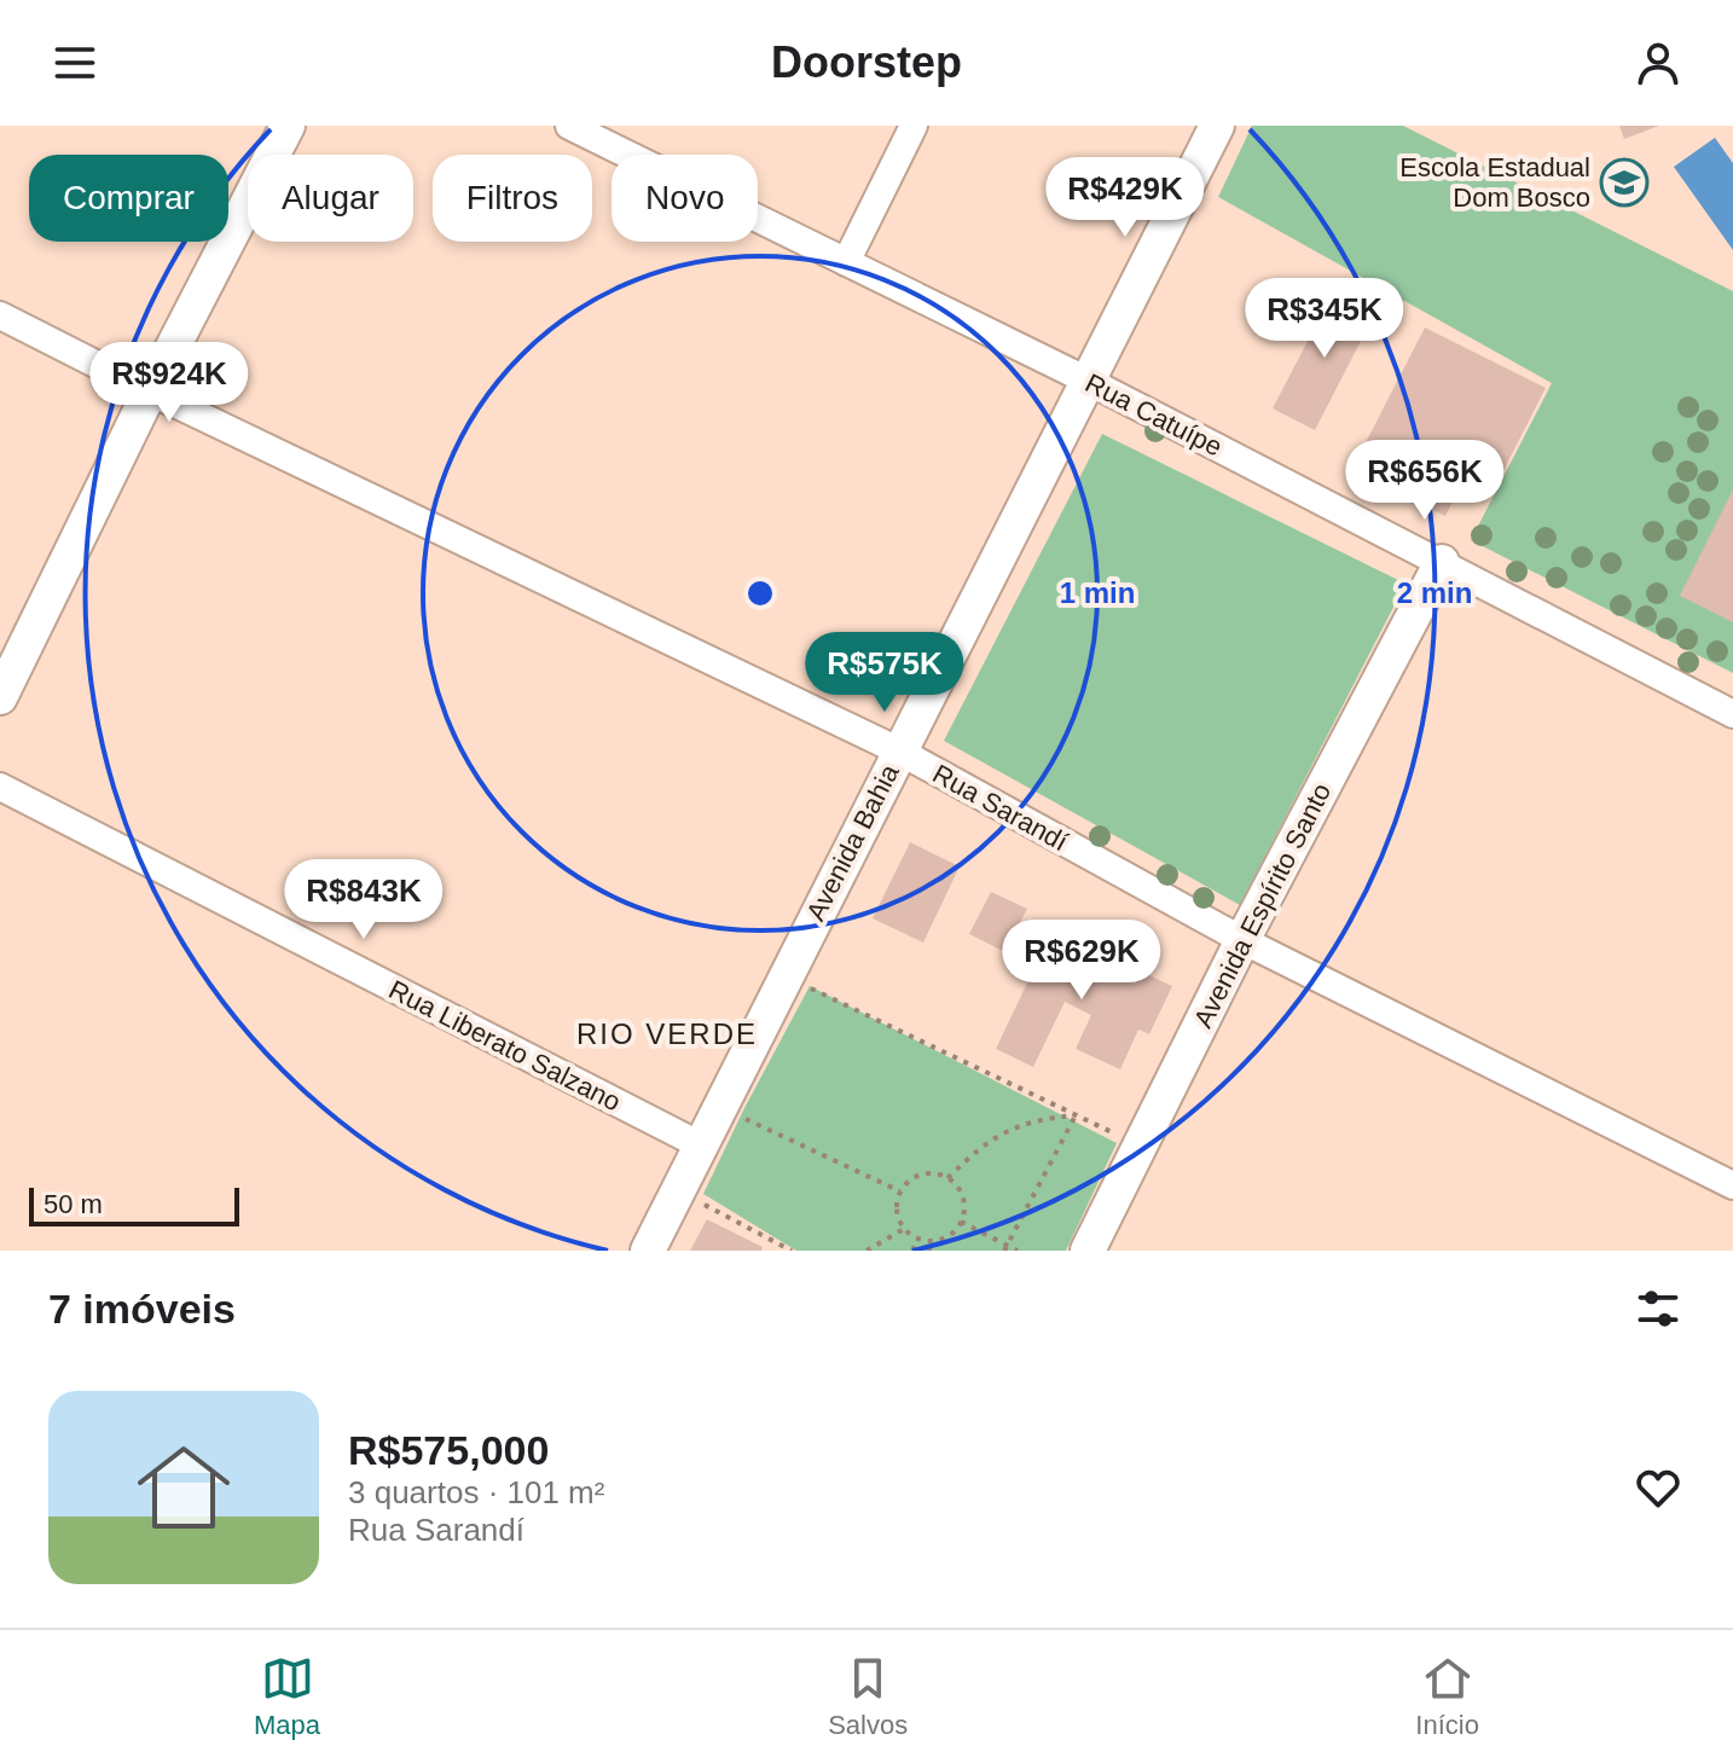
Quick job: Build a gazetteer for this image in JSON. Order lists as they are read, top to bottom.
{
  "streets": {
    "street": [
      "Rua Catuípe",
      "Rua Sarandí",
      "Avenida Bahia",
      "Avenida Espírito Santo",
      "Rua Liberato Salzano"
    ]
  },
  "crossings": [
    ["Rua Catuípe", "Avenida Bahia"],
    ["Rua Catuípe", "Avenida Espírito Santo"],
    ["Rua Sarandí", "Avenida Bahia"],
    ["Rua Sarandí", "Avenida Espírito Santo"],
    ["Avenida Bahia", "Rua Liberato Salzano"]
  ],
  "districts": ["RIO VERDE"],
  "places": {
    "school or university": ["Escola Estadual Dom Bosco"]
  },
  "scale_bar": "50 m",
  "page": {
    "header": "Doorstep",
    "chip": [
      "Comprar",
      "Alugar",
      "Filtros",
      "Novo"
    ],
    "price": [
      "R$429K",
      "R$345K",
      "R$924K",
      "R$656K",
      "R$575K",
      "R$843K",
      "R$629K"
    ],
    "scale": "50 m",
    "heading": "7 imóveis",
    "list": [
      {
        "name": "R$575,000",
        "note": "3 quartos · 101 m² · Rua Sarandí"
      }
    ],
    "tabs": ["Mapa", "Salvos", "Início"]
  },
  "rings": ["1 min", "2 min"]
}
